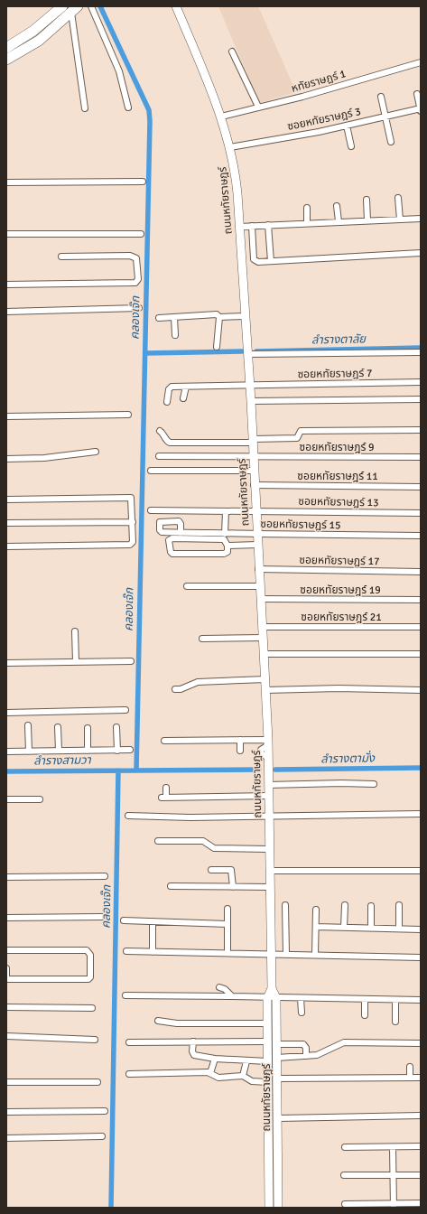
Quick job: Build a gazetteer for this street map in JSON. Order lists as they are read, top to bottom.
{
  "streets": {
    "main road": ["ถนนหทัยราษฎร์"],
    "street": [
      "หทัยราษฎร์ 1",
      "ซอยหทัยราษฎร์ 3",
      "ซอยหทัยราษฎร์ 7",
      "ซอยหทัยราษฎร์ 9",
      "ซอยหทัยราษฎร์ 11",
      "ซอยหทัยราษฎร์ 13",
      "ซอยหทัยราษฎร์ 15",
      "ซอยหทัยราษฎร์ 17",
      "ซอยหทัยราษฎร์ 19",
      "ซอยหทัยราษฎร์ 21"
    ]
  },
  "crossings": [
    ["หทัยราษฎร์ 1", "ถนนหทัยราษฎร์"],
    ["ซอยหทัยราษฎร์ 3", "ถนนหทัยราษฎร์"],
    ["ถนนหทัยราษฎร์", "ซอยหทัยราษฎร์ 7"],
    ["ถนนหทัยราษฎร์", "ซอยหทัยราษฎร์ 9"],
    ["ถนนหทัยราษฎร์", "ซอยหทัยราษฎร์ 11"],
    ["ถนนหทัยราษฎร์", "ซอยหทัยราษฎร์ 13"],
    ["ถนนหทัยราษฎร์", "ซอยหทัยราษฎร์ 15"],
    ["ถนนหทัยราษฎร์", "ซอยหทัยราษฎร์ 17"],
    ["ถนนหทัยราษฎร์", "ซอยหทัยราษฎร์ 19"],
    ["ถนนหทัยราษฎร์", "ซอยหทัยราษฎร์ 21"]
  ],
  "water": [
    "คลองเจ๊ก",
    "ลำรางตาลัย",
    "ลำรางตามั่ง",
    "ลำรางสามวา"
  ]
}
